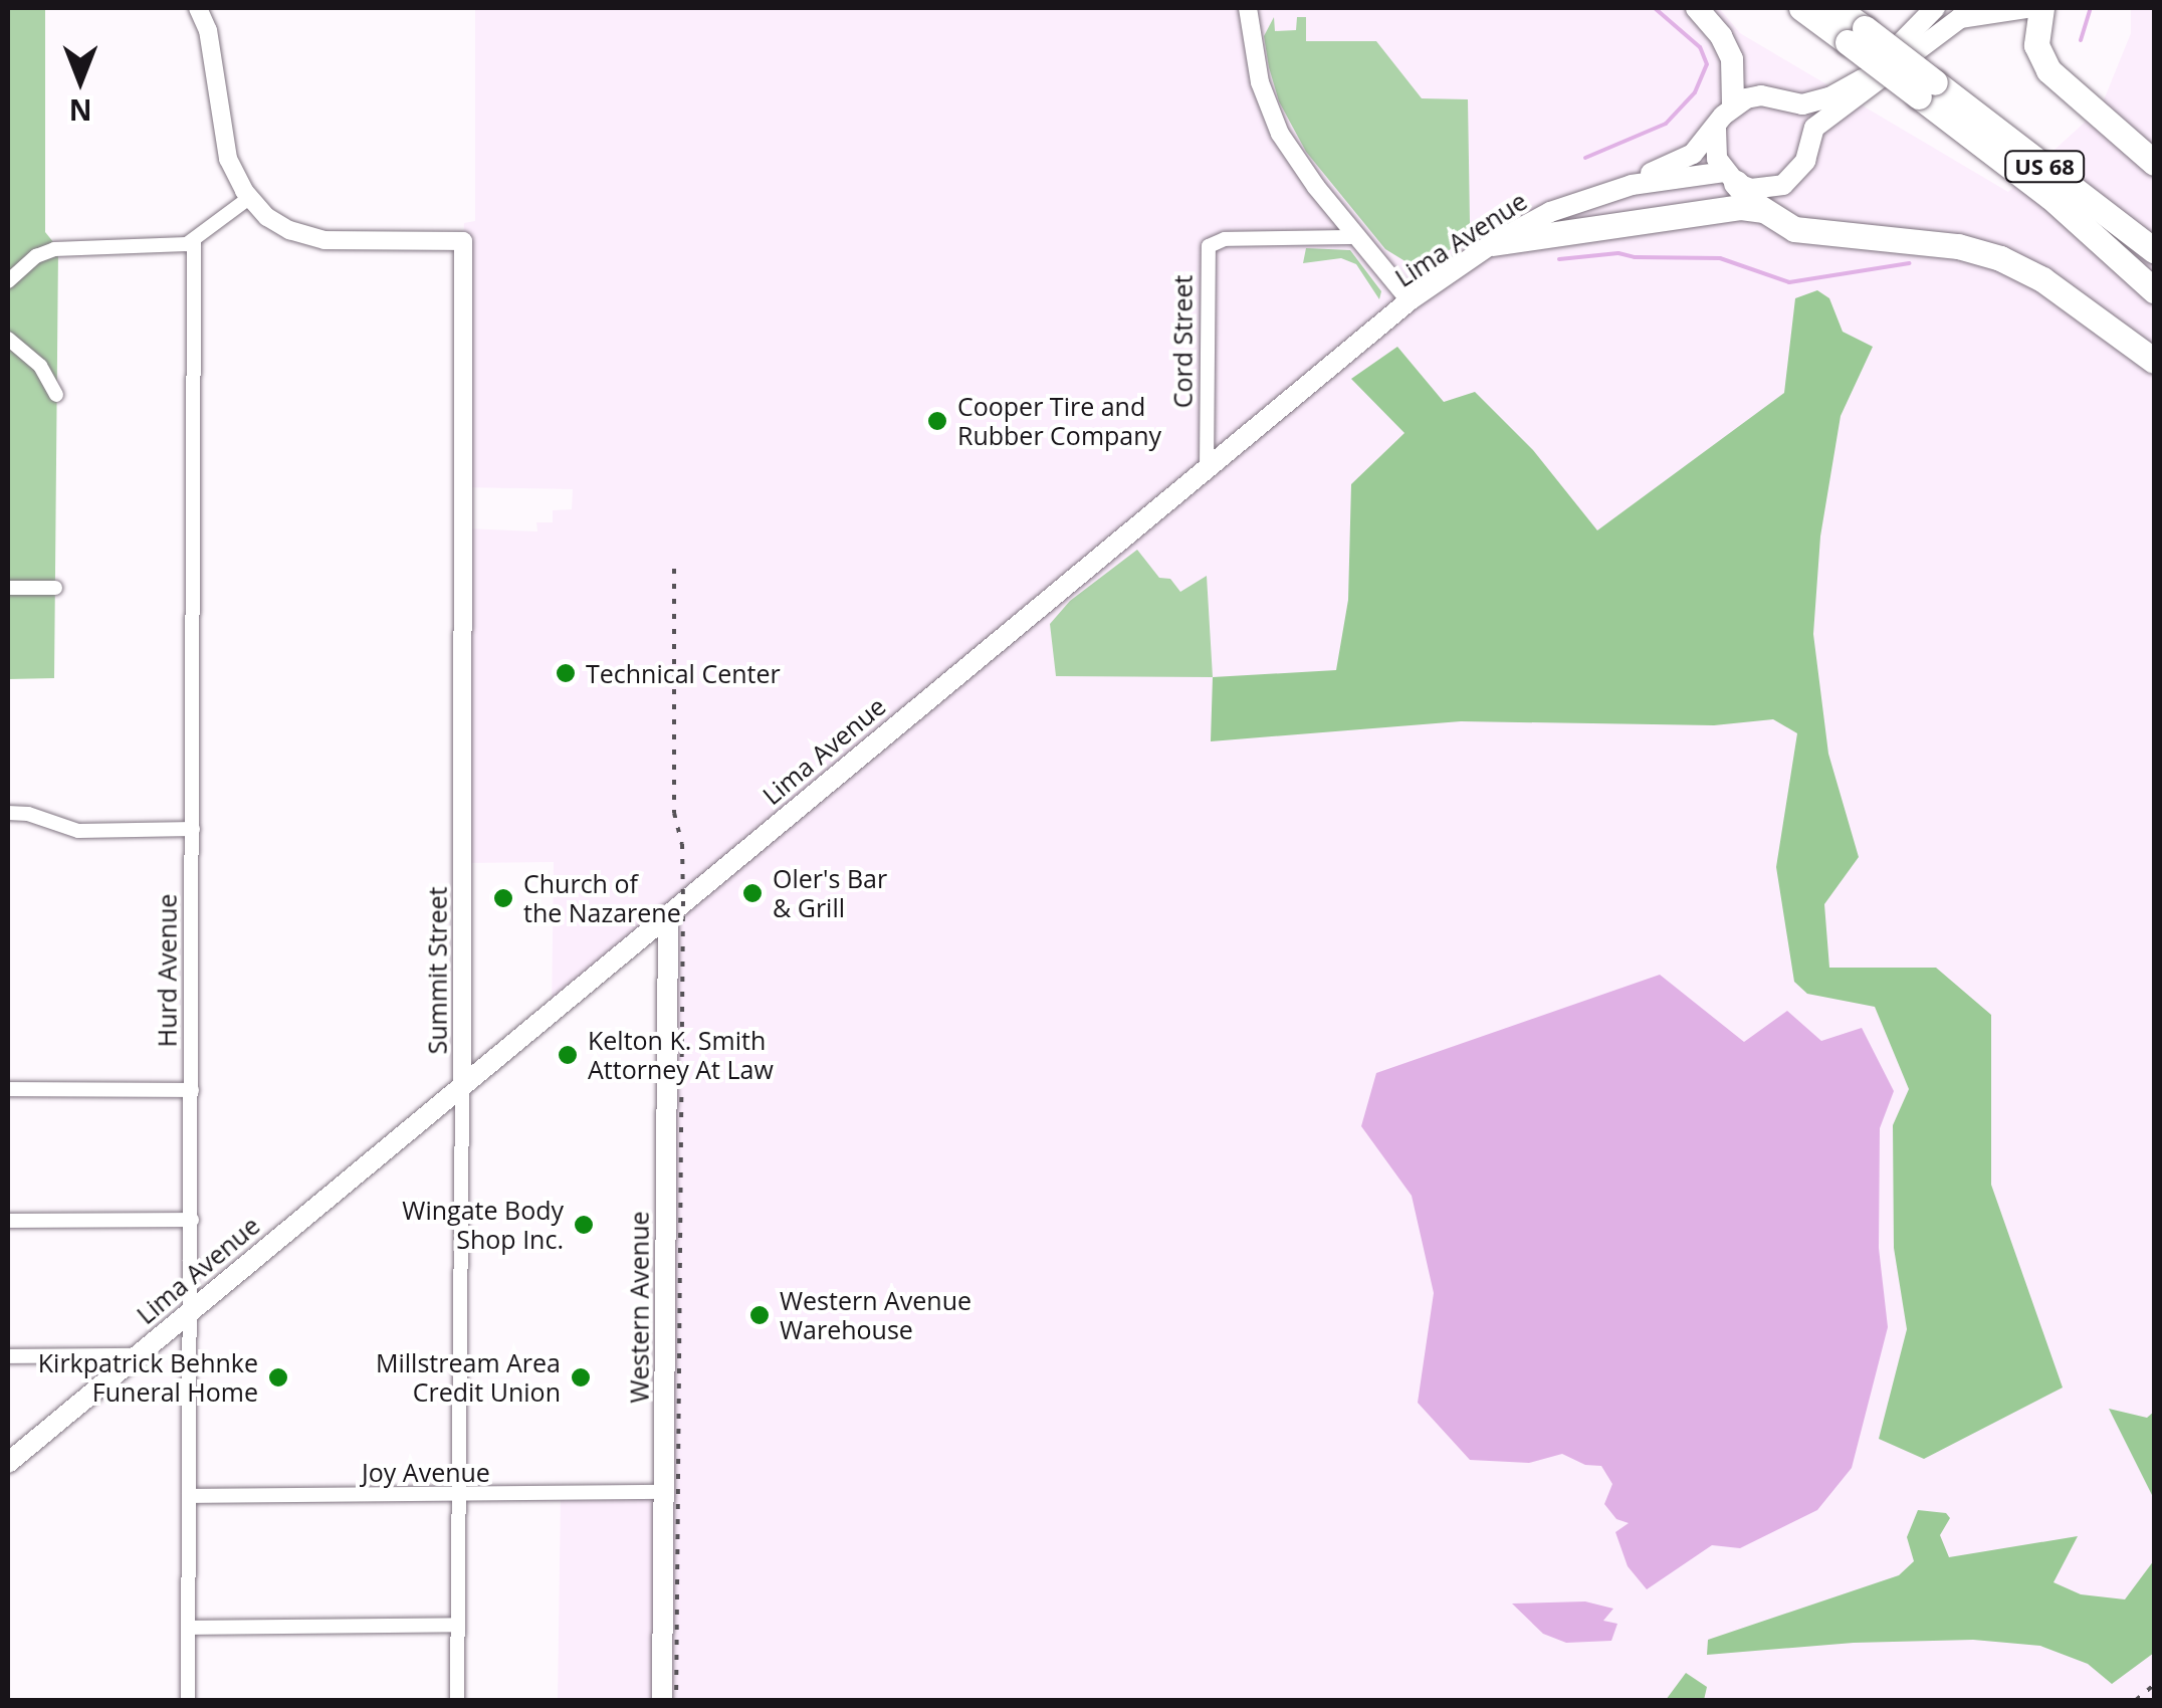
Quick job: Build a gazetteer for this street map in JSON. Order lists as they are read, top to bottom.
{
  "streets": {
    "highway": ["US 68"],
    "main road": ["Lima Avenue", "Western Avenue"],
    "street": [
      "Cord Street",
      "Hurd Avenue",
      "Summit Street",
      "Joy Avenue"
    ]
  },
  "crossings": [
    ["Lima Avenue", "Cord Street"],
    ["Lima Avenue", "Hurd Avenue"],
    ["Lima Avenue", "Summit Street"],
    ["Lima Avenue", "Western Avenue"],
    ["Hurd Avenue", "Joy Avenue"],
    ["Summit Street", "Joy Avenue"],
    ["Western Avenue", "Joy Avenue"]
  ],
  "places": [
    "Cooper Tire and Rubber Company",
    "Technical Center",
    "Oler's Bar & Grill",
    "Church of the Nazarene",
    "Kelton K. Smith Attorney At Law",
    "Wingate Body Shop Inc.",
    "Western Avenue Warehouse",
    "Kirkpatrick Behnke Funeral Home",
    "Millstream Area Credit Union"
  ],
  "north": "bottom"
}
